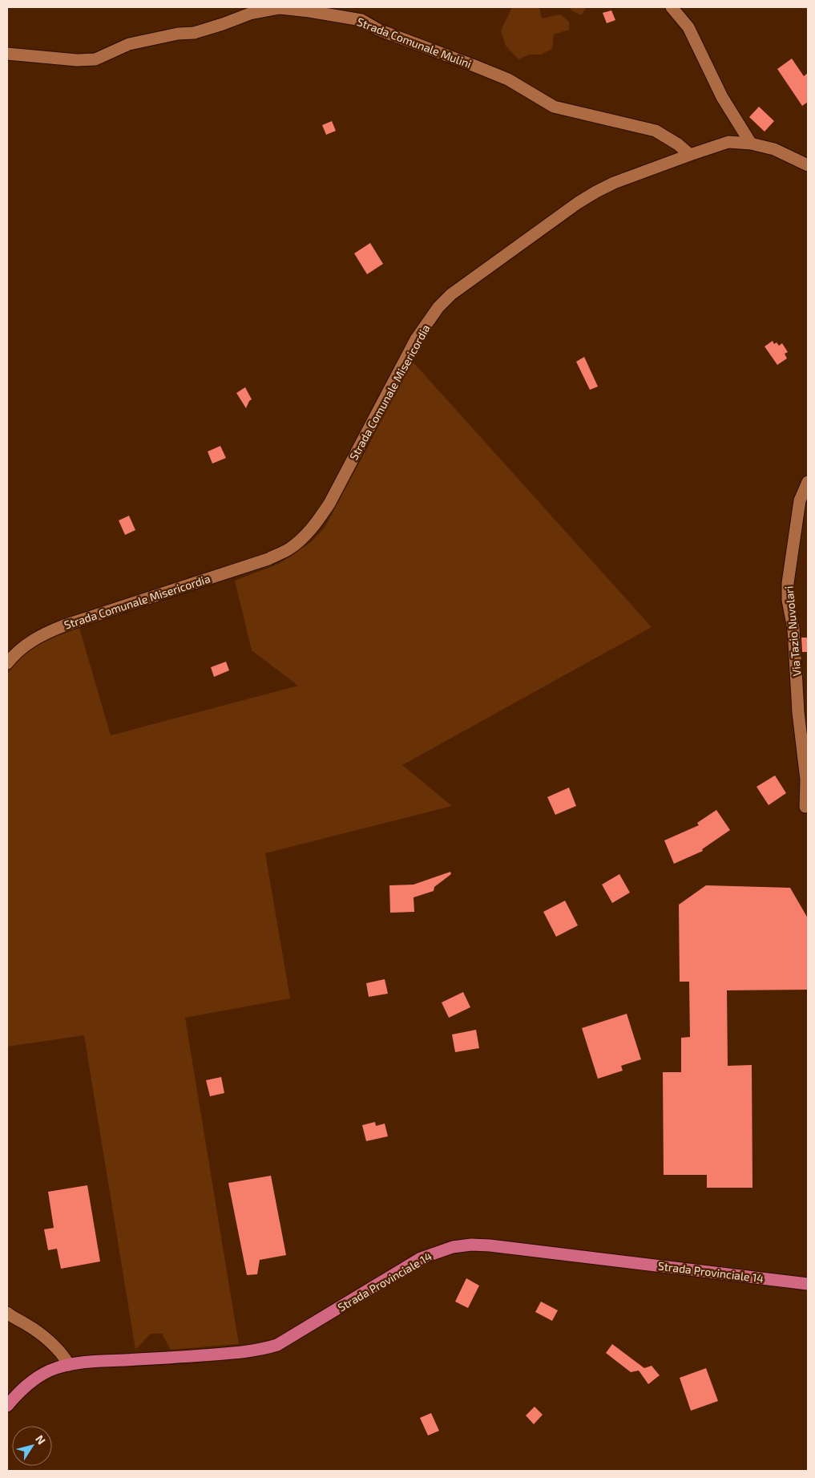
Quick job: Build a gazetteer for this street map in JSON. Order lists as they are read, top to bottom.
{
  "streets": {
    "main road": ["Strada Provinciale 14"],
    "street": ["Strada Comunale Mulini", "Strada Comunale Misericordia", "Via Tazio Nuvolari"]
  },
  "crossings": [
    ["Strada Comunale Mulini", "Strada Comunale Misericordia"]
  ],
  "north": "top right"
}
